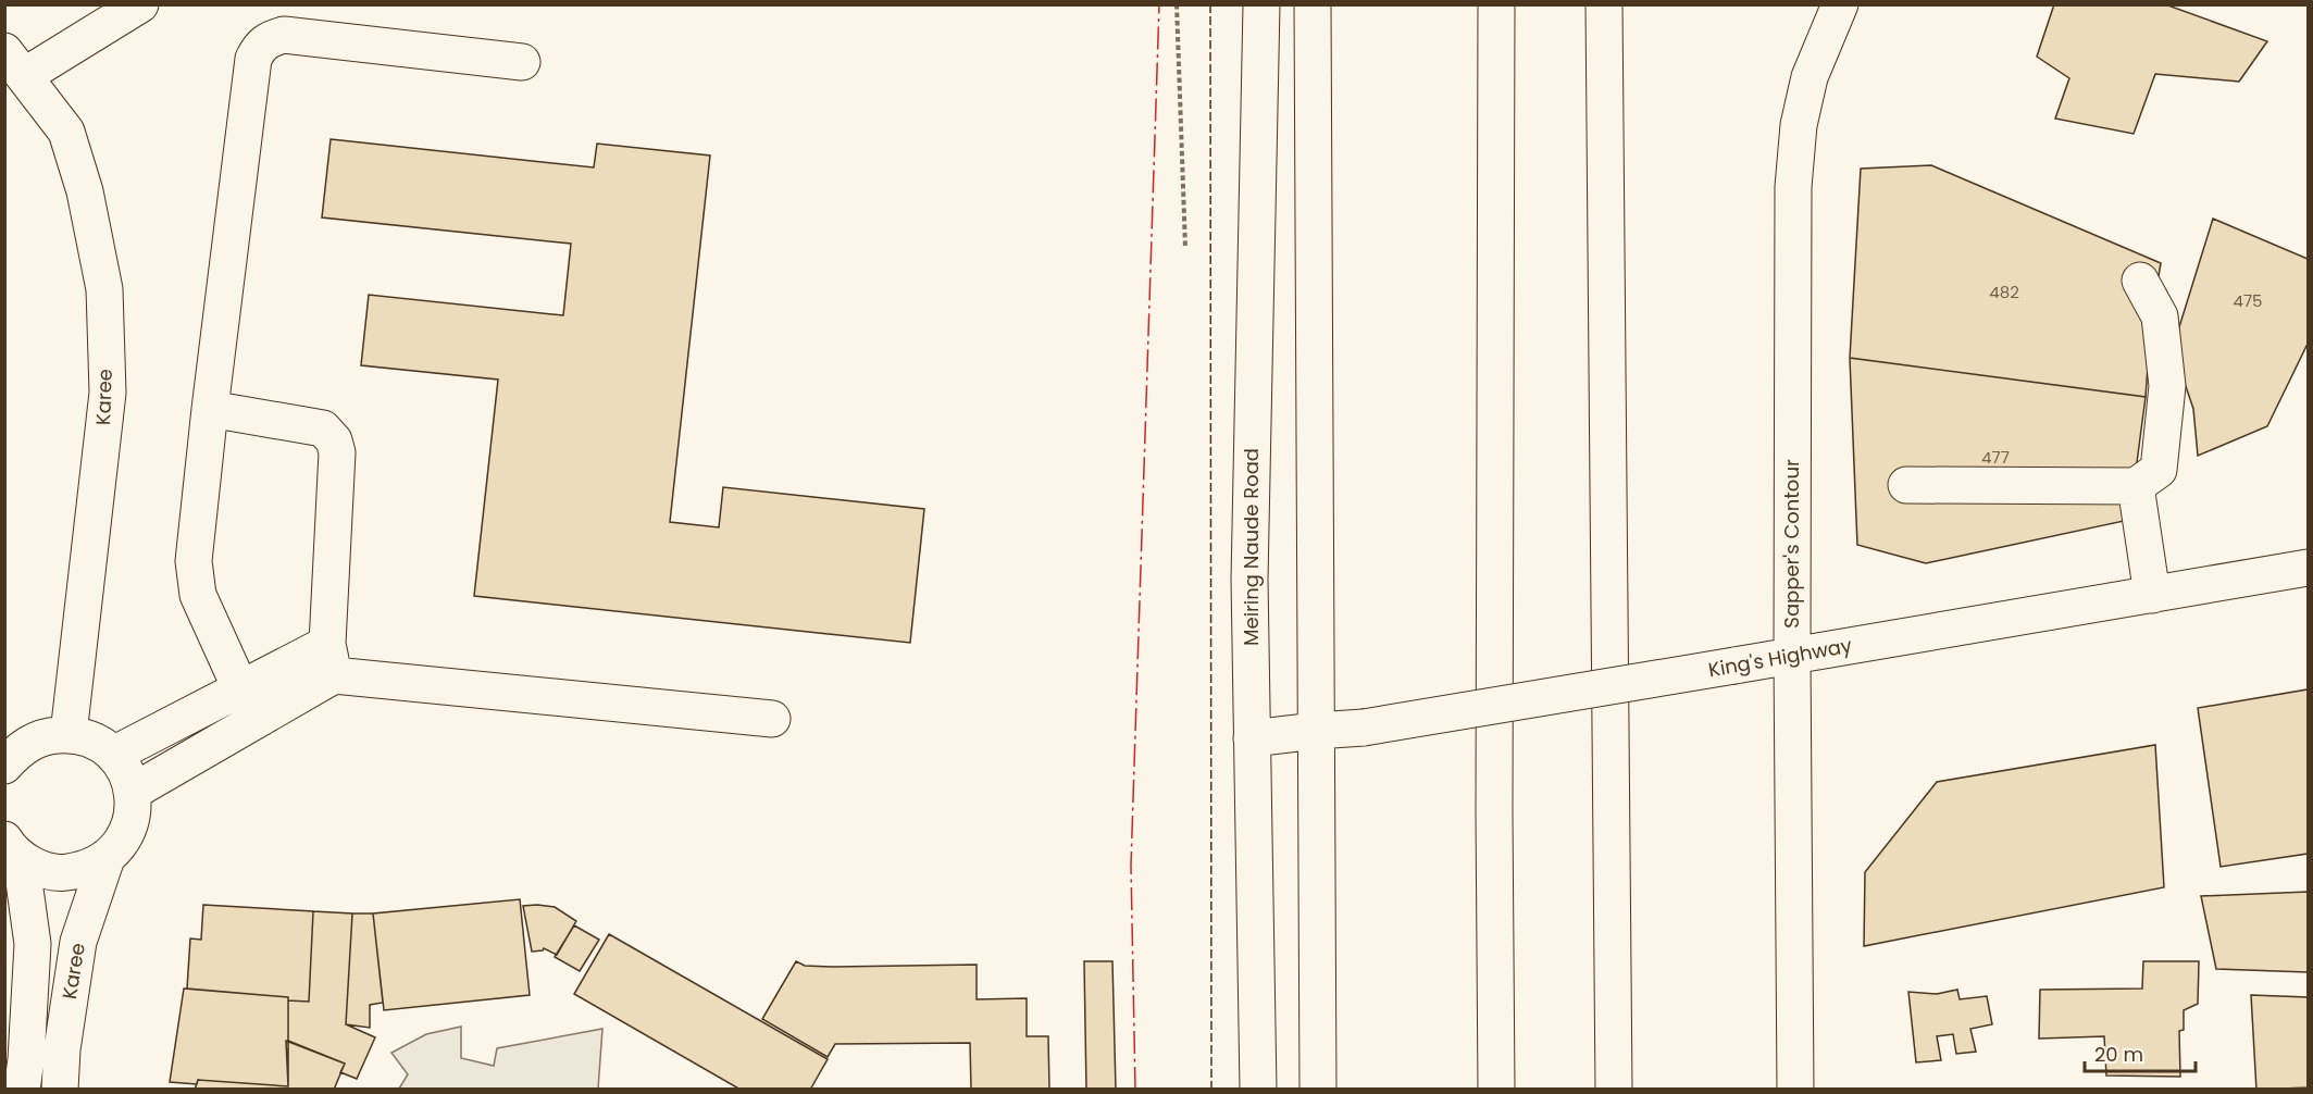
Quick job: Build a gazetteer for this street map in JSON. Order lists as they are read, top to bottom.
{
  "streets": {
    "main road": [
      "Karee",
      "Sapper's Contour",
      "Meiring Naude Road",
      "King's Highway"
    ]
  },
  "crossings": [
    ["Sapper's Contour", "King's Highway"],
    ["Meiring Naude Road", "King's Highway"]
  ],
  "house_numbers": ["482", "475", "477"],
  "scale_bar": "20 m"
}
